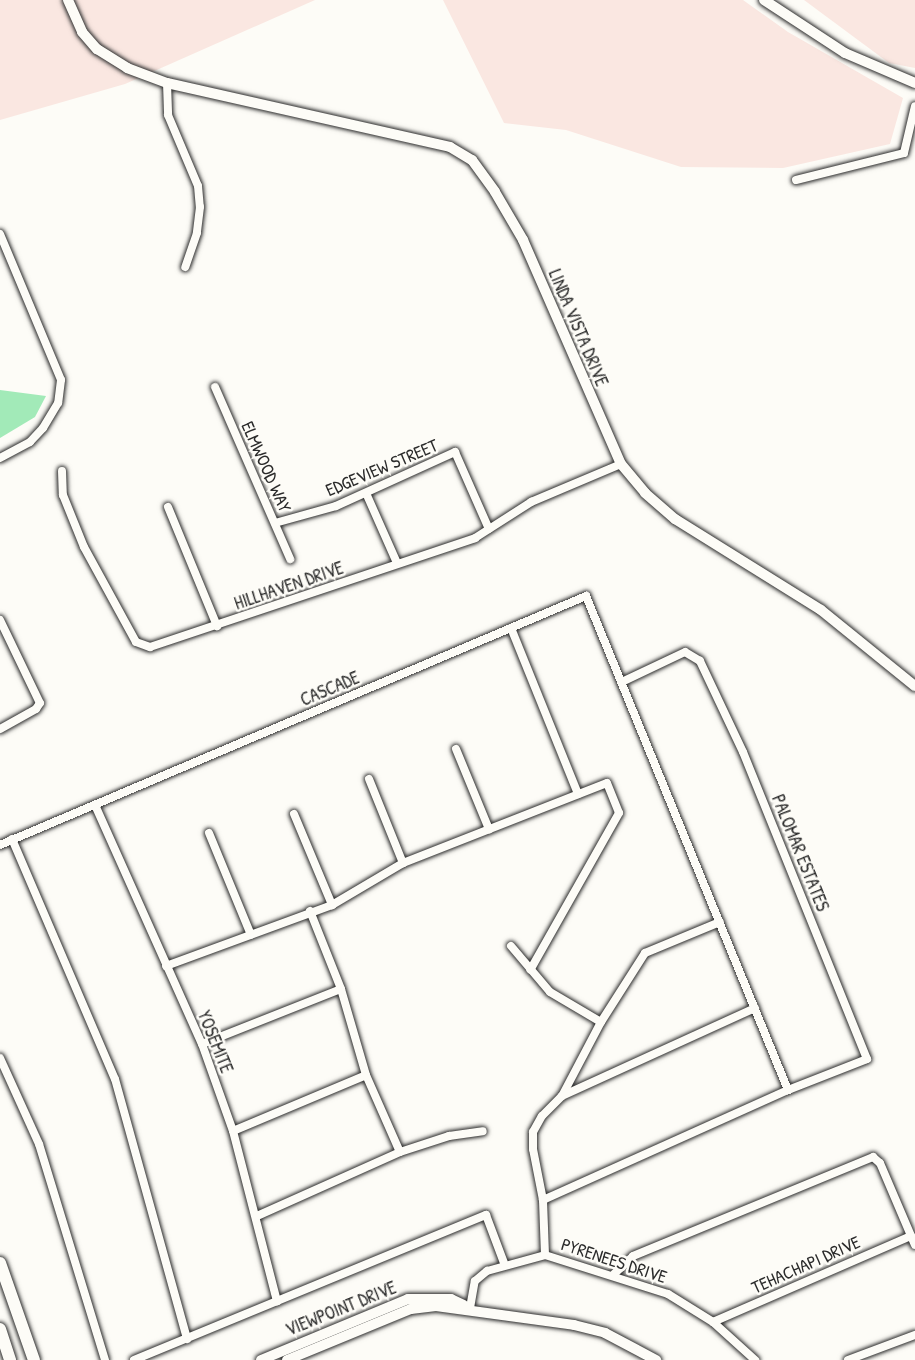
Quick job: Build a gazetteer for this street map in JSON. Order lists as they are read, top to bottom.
{
  "streets": {
    "street": [
      "LINDA VISTA DRIVE",
      "ELMWOOD WAY",
      "EDGEVIEW STREET",
      "HILLHAVEN DRIVE",
      "CASCADE",
      "PALOMAR ESTATES",
      "YOSEMITE",
      "PYRENEES DRIVE",
      "TEHACHAPI DRIVE",
      "VIEWPOINT DRIVE"
    ]
  },
  "crossings": [
    ["LINDA VISTA DRIVE", "HILLHAVEN DRIVE"],
    ["ELMWOOD WAY", "EDGEVIEW STREET"],
    ["EDGEVIEW STREET", "HILLHAVEN DRIVE"],
    ["CASCADE", "PALOMAR ESTATES"],
    ["CASCADE", "YOSEMITE"],
    ["PYRENEES DRIVE", "TEHACHAPI DRIVE"],
    ["PYRENEES DRIVE", "VIEWPOINT DRIVE"]
  ]
}
